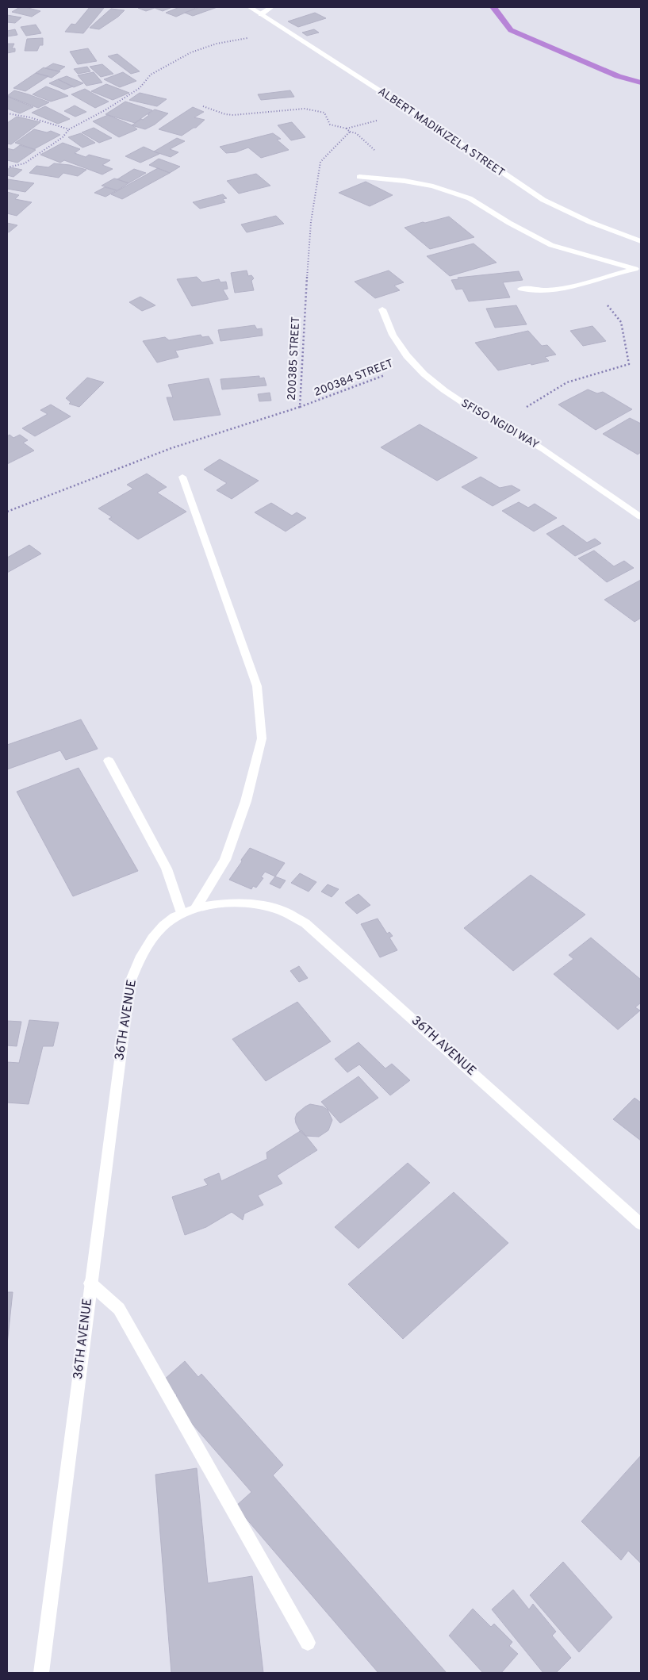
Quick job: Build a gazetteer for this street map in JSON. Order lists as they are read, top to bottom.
{
  "streets": {
    "street": ["ALBERT MADIKIZELA STREET", "SFISO NGIDI WAY", "36TH AVENUE"],
    "path": ["200385 STREET", "200384 STREET"]
  },
  "crossings": [
    ["200385 STREET", "200384 STREET"],
    ["200384 STREET", "SFISO NGIDI WAY"]
  ]
}
